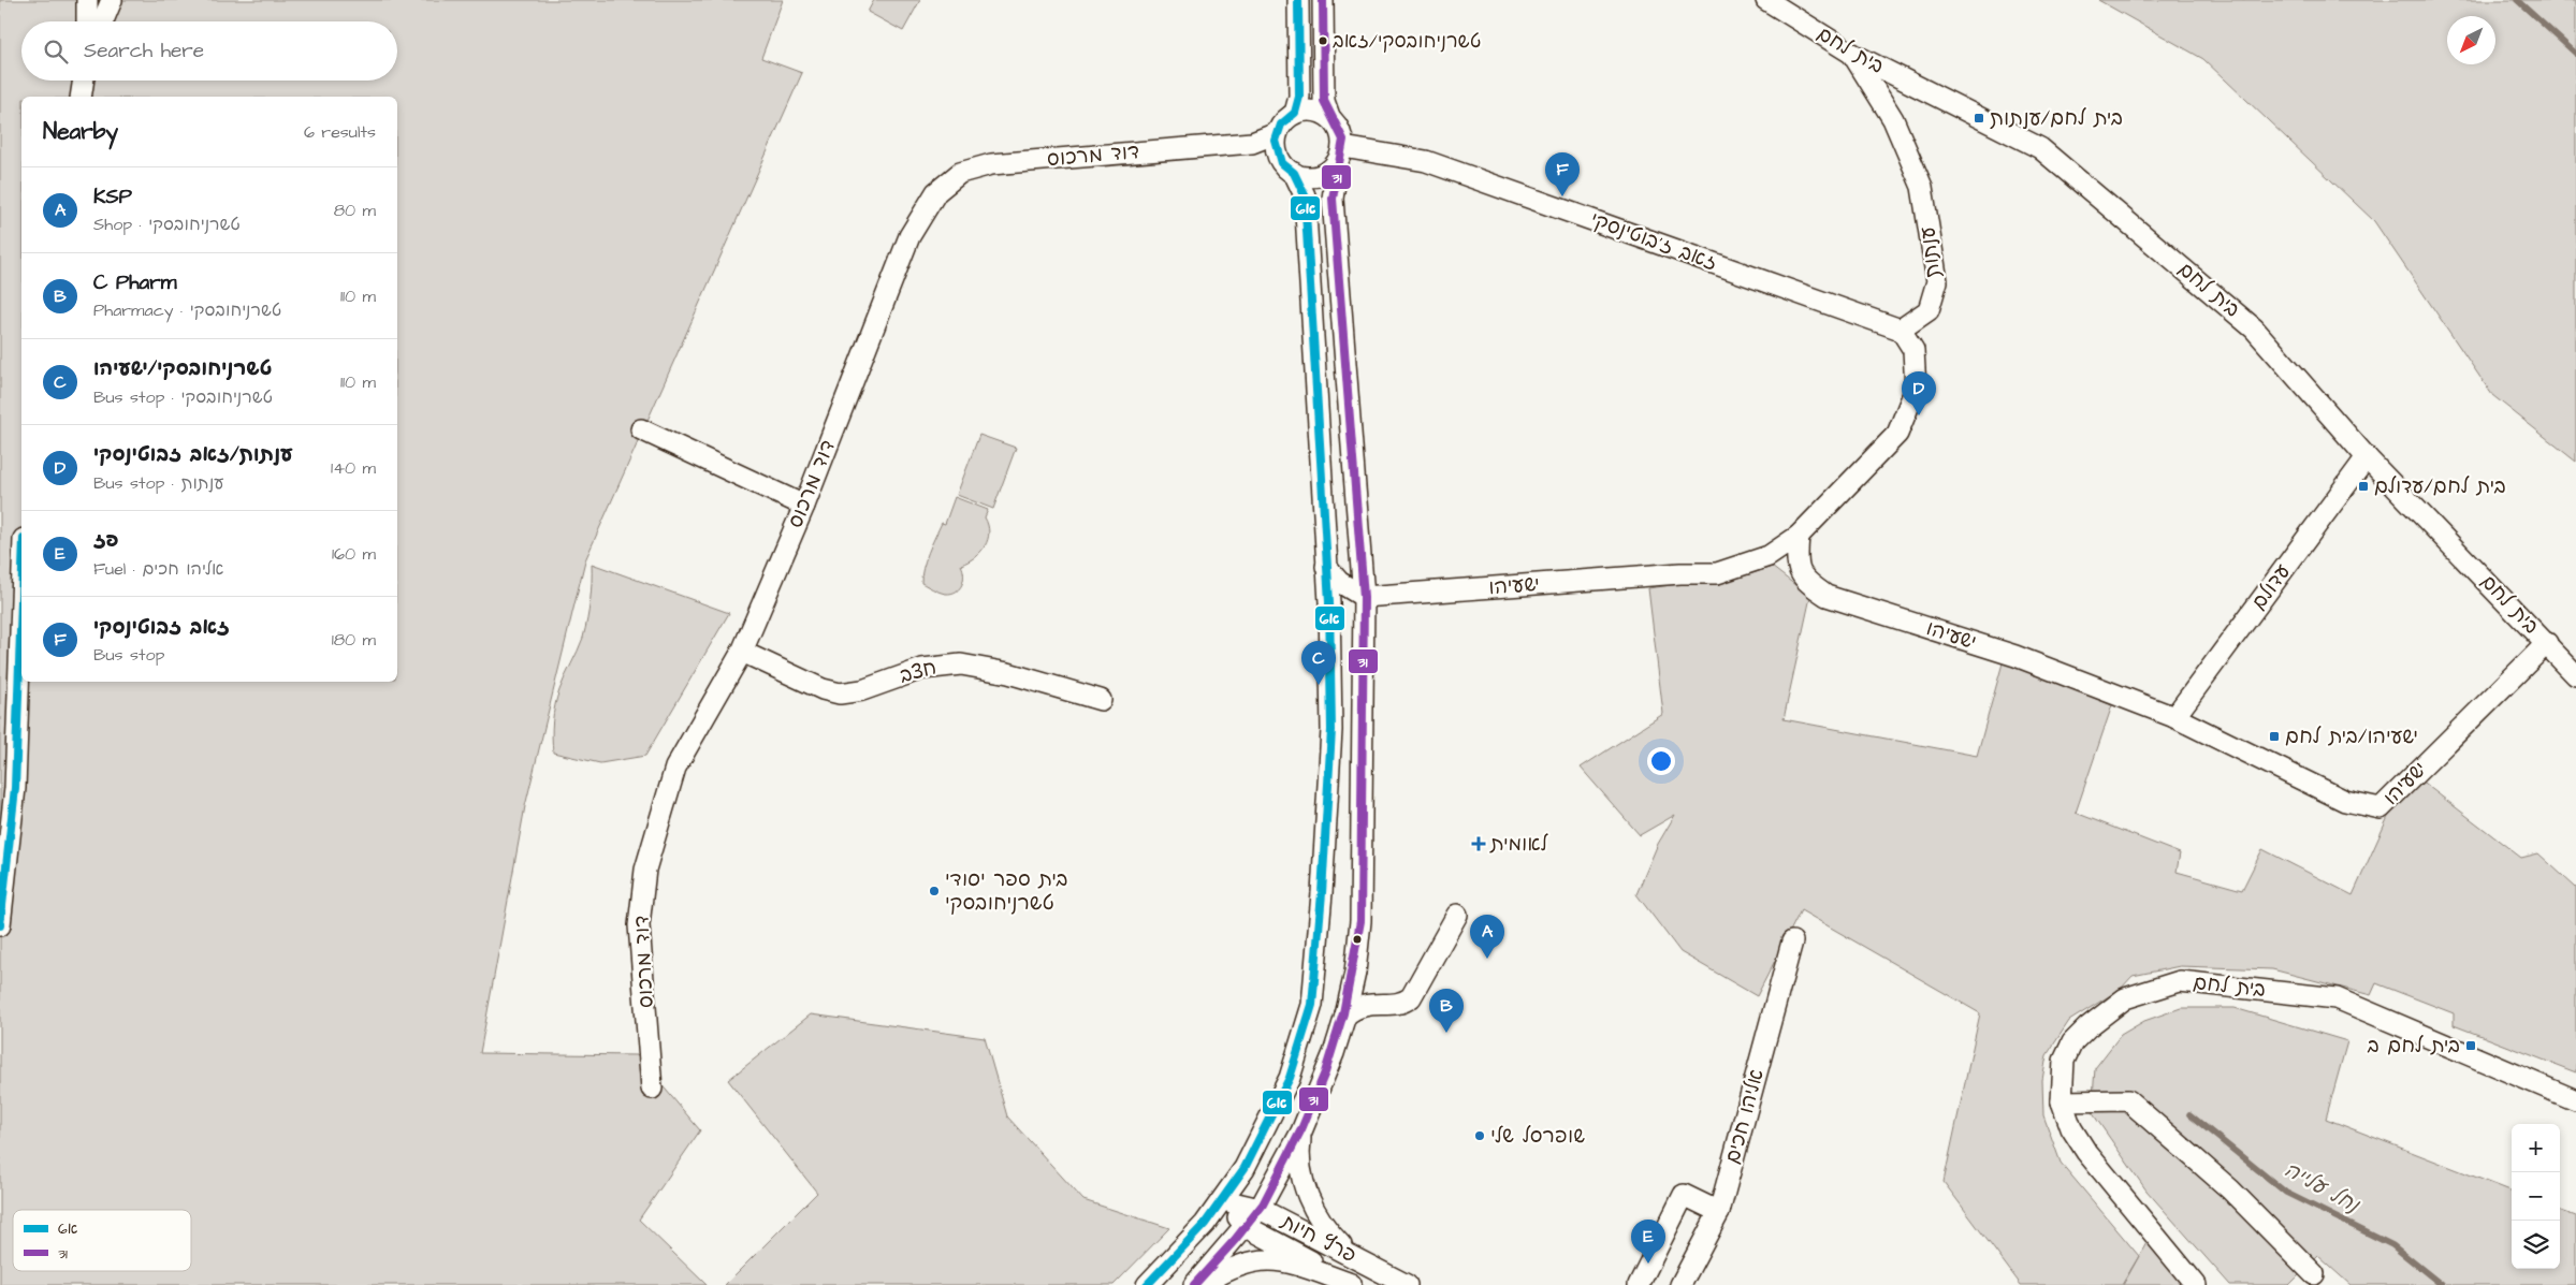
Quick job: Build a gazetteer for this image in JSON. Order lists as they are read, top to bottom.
{
  "streets": {
    "street": [
      "בית לחם",
      "דוד מרכוס",
      "זאב ז'בוטינסקי",
      "ענתות",
      "ישעיהו",
      "עדולם",
      "חצב",
      "אליהו חכים",
      "פרץ חיות"
    ]
  },
  "crossings": [
    ["בית לחם", "ענתות"],
    ["בית לחם", "ישעיהו"],
    ["בית לחם", "עדולם"],
    ["דוד מרכוס", "זאב ז'בוטינסקי"],
    ["דוד מרכוס", "חצב"],
    ["זאב ז'בוטינסקי", "ענתות"],
    ["ישעיהו", "עדולם"]
  ],
  "water": ["נחל עלייה"],
  "places": {
    "other": ["טשרניחובסקי/זאב", "בית ספר יסודי טשרניחובסקי", "שופרסל שלי"],
    "transit": [
      "בית לחם/ענתות",
      "בית לחם/עדולם",
      "ישעיהו/בית לחם",
      "בית לחם ב"
    ],
    "health": ["לאומית"]
  },
  "lines": ["transit line 6א", "transit line 31"],
  "legend": ["6א", "31"],
  "north": "bottom left",
  "page": {
    "search": "Search here",
    "heading": ["Nearby", "6 results"],
    "pins": [
      "F",
      "D",
      "C",
      "A",
      "B",
      "E"
    ],
    "list": [
      {
        "mark": "A",
        "name": "KSP",
        "note": "Shop · טשרניחובסקי",
        "value": "80 m"
      },
      {
        "mark": "B",
        "name": "C Pharm",
        "note": "Pharmacy · טשרניחובסקי",
        "value": "110 m"
      },
      {
        "mark": "C",
        "name": "טשרניחובסקי/ישעיהו",
        "note": "Bus stop · טשרניחובסקי",
        "value": "110 m"
      },
      {
        "mark": "D",
        "name": "ענתות/זאב זבוטינסקי",
        "note": "Bus stop · ענתות",
        "value": "140 m"
      },
      {
        "mark": "E",
        "name": "פז",
        "note": "Fuel · אליהו חכים",
        "value": "160 m"
      },
      {
        "mark": "F",
        "name": "זאב זבוטינסקי",
        "note": "Bus stop",
        "value": "180 m"
      }
    ],
    "map_buttons": ["+", "−"]
  }
}
